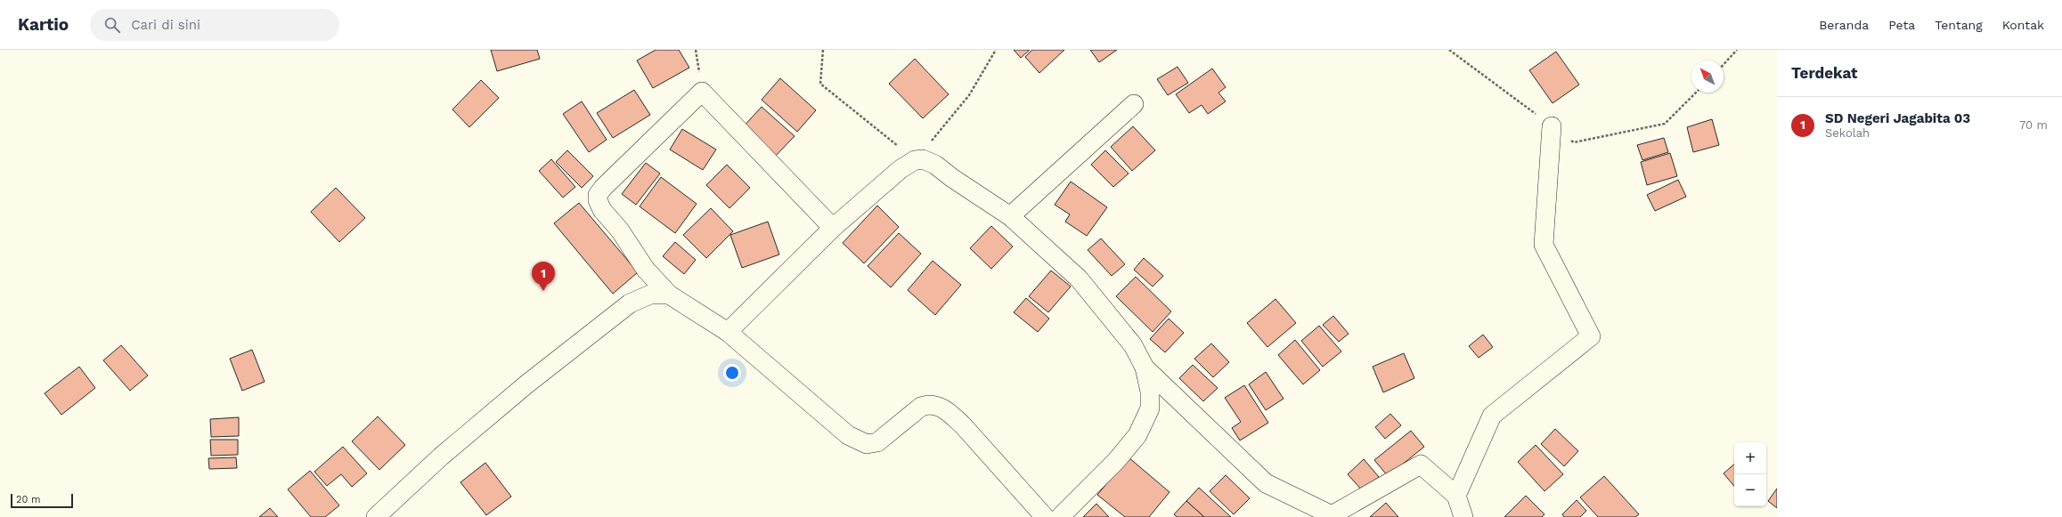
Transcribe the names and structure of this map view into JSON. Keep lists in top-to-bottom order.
{
  "scale_bar": "20 m",
  "north": "top left",
  "page": {
    "header": "Kartio",
    "search": "Cari di sini",
    "nav": [
      "Beranda",
      "Peta",
      "Tentang",
      "Kontak"
    ],
    "heading": "Terdekat",
    "list": [
      {
        "mark": "1",
        "name": "SD Negeri Jagabita 03",
        "note": "Sekolah",
        "value": "70 m"
      }
    ],
    "pins": "1",
    "map_buttons": ["+", "−"],
    "scale": "20 m"
  }
}
